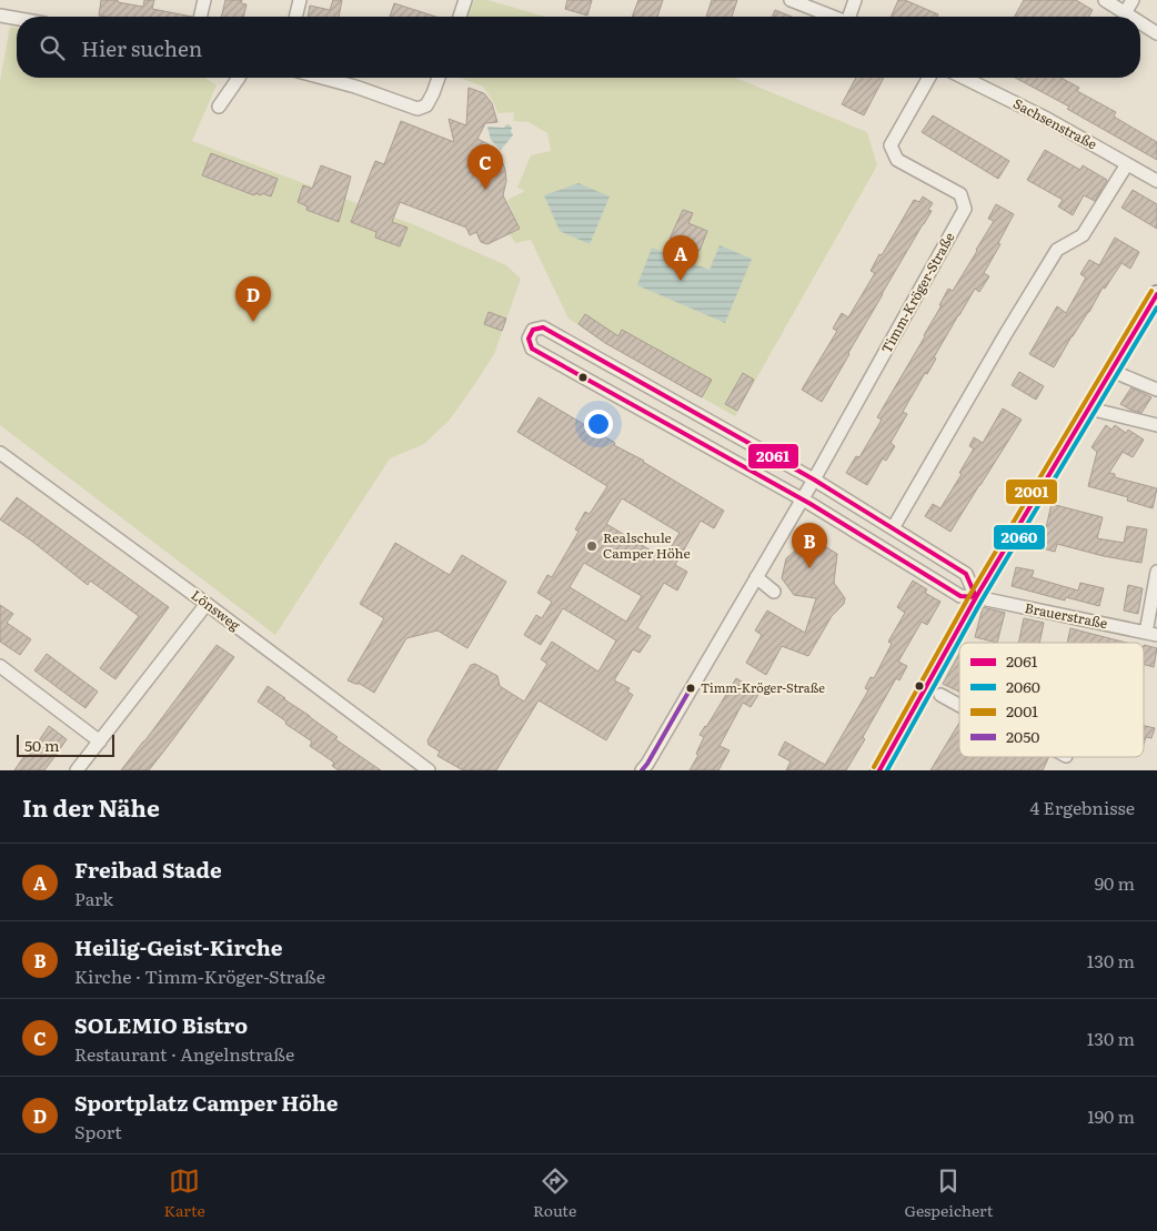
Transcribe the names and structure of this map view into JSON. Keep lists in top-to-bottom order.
{
  "streets": {
    "street": [
      "Sachsenstraße",
      "Timm-Kröger-Straße",
      "Lönsweg",
      "Brauerstraße"
    ]
  },
  "crossings": [
    ["Timm-Kröger-Straße", "Brauerstraße"]
  ],
  "places": ["Realschule Camper Höhe", "Timm-Kröger-Straße"],
  "lines": [
    "transit line 2001",
    "transit line 2061",
    "transit line 2060",
    "transit line 2050"
  ],
  "legend": [
    "2061",
    "2060",
    "2001",
    "2050"
  ],
  "scale_bar": "50 m",
  "page": {
    "search": "Hier suchen",
    "pins": [
      "C",
      "A",
      "D",
      "B"
    ],
    "scale": "50 m",
    "heading": ["In der Nähe", "4 Ergebnisse"],
    "list": [
      {
        "mark": "A",
        "name": "Freibad Stade",
        "note": "Park",
        "value": "90 m"
      },
      {
        "mark": "B",
        "name": "Heilig-Geist-Kirche",
        "note": "Kirche · Timm-Kröger-Straße",
        "value": "130 m"
      },
      {
        "mark": "C",
        "name": "SOLEMIO Bistro",
        "note": "Restaurant · Angelnstraße",
        "value": "130 m"
      },
      {
        "mark": "D",
        "name": "Sportplatz Camper Höhe",
        "note": "Sport",
        "value": "190 m"
      }
    ],
    "nav": ["Karte", "Route", "Gespeichert"]
  }
}
